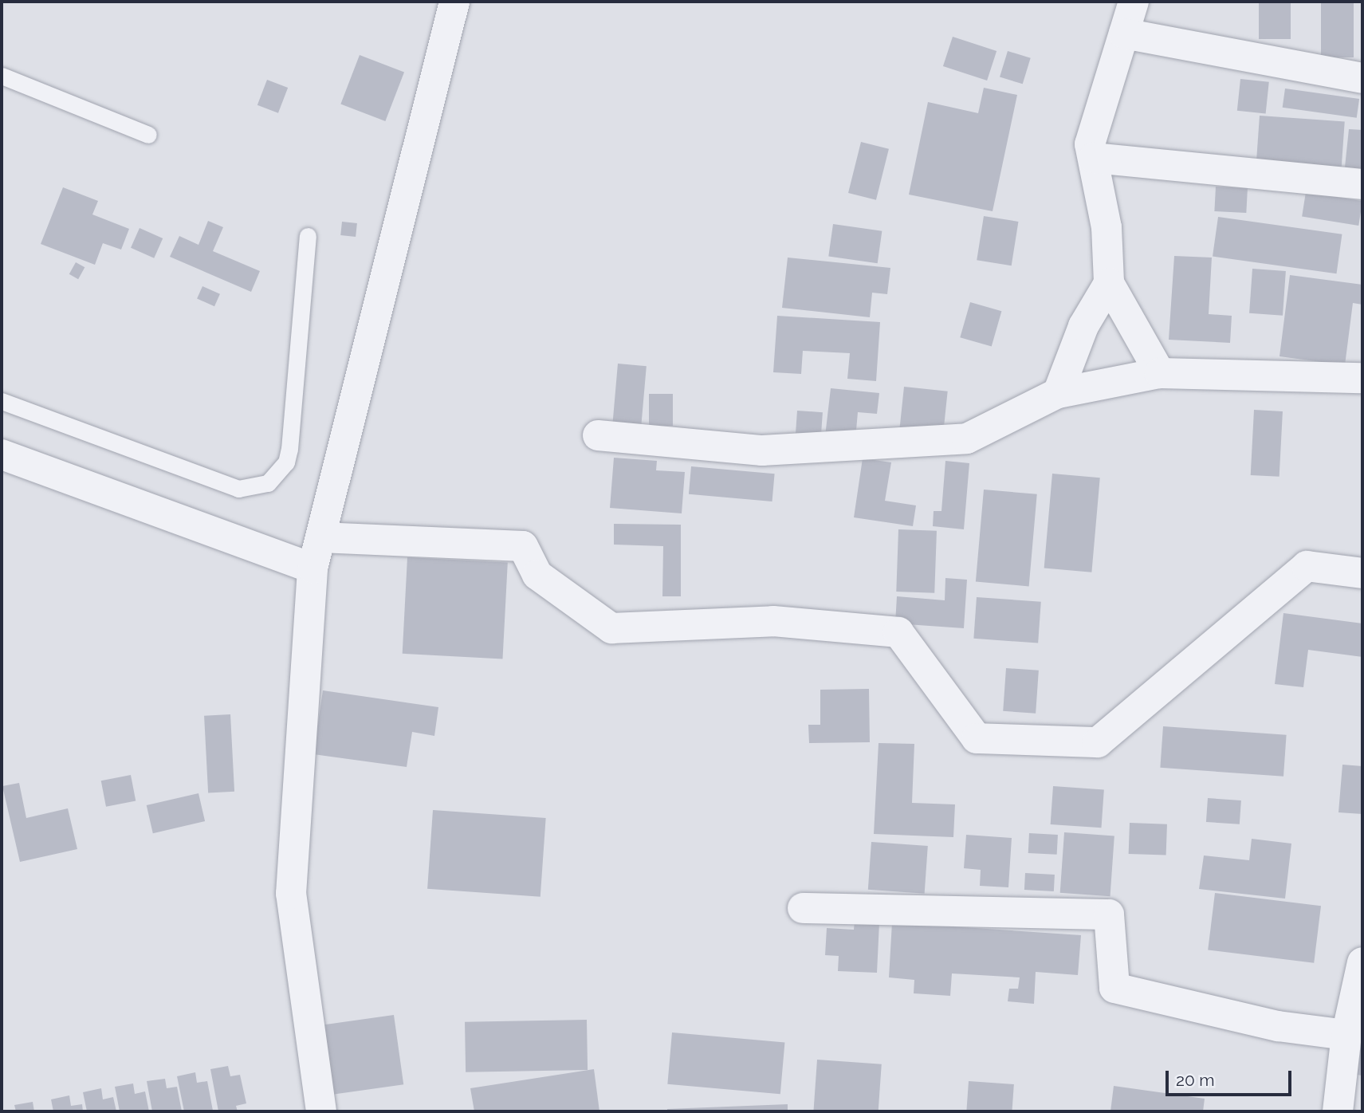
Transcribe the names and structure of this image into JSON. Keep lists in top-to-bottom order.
{
  "scale_bar": "20 m"
}
